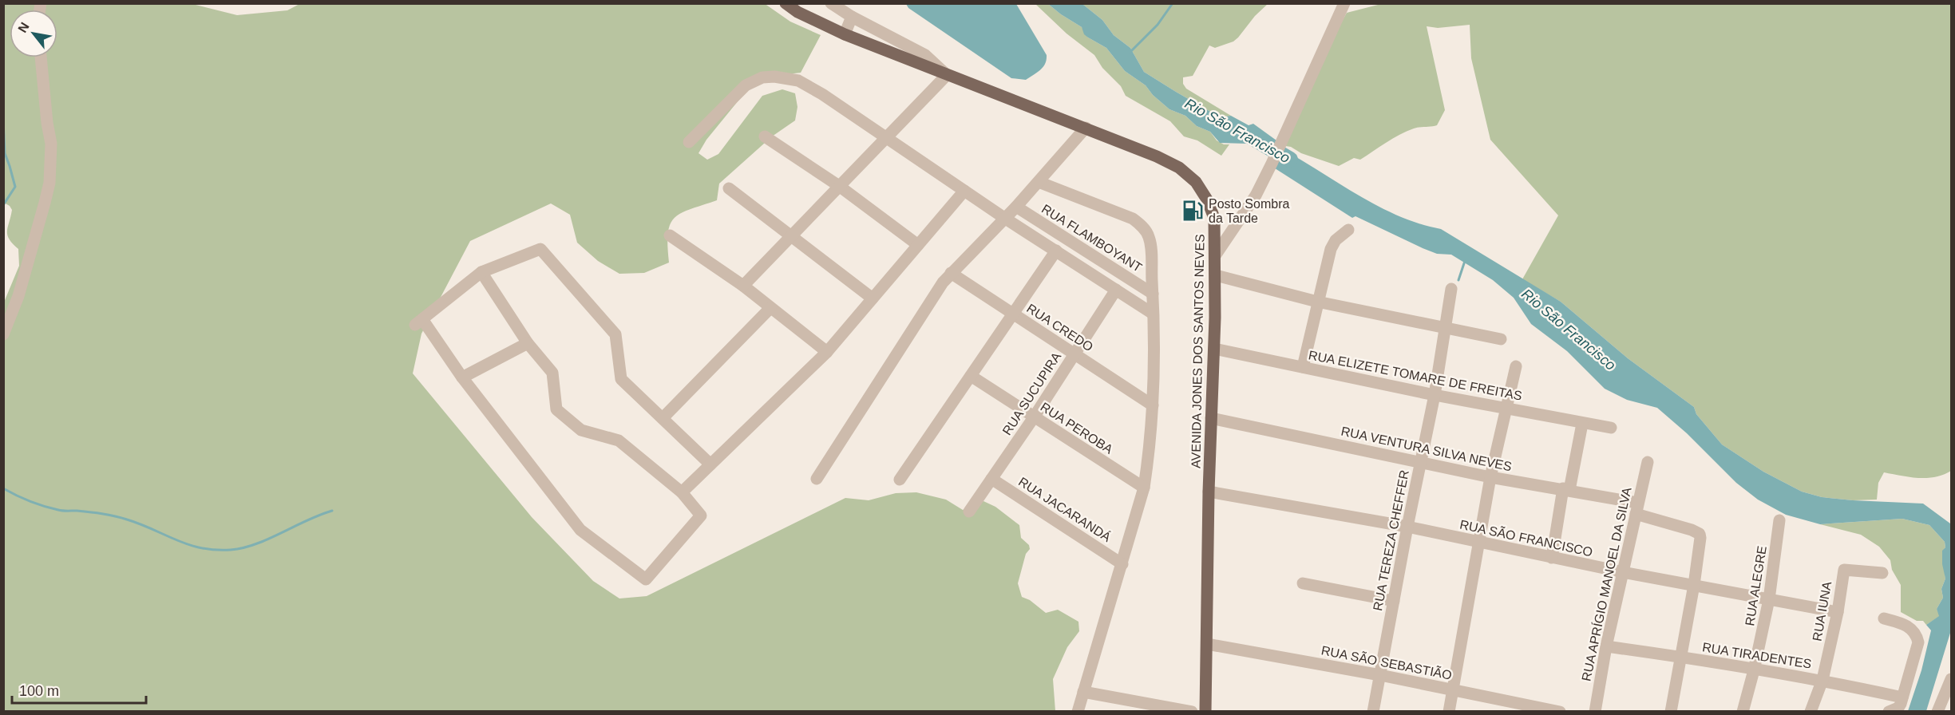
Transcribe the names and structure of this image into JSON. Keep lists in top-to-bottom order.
{
  "streets": {
    "main road": ["AVENIDA JONES DOS SANTOS NEVES"],
    "street": [
      "RUA FLAMBOYANT",
      "RUA CREDO",
      "RUA ELIZETE TOMARE DE FREITAS",
      "RUA SUCUPIRA",
      "RUA PEROBA",
      "RUA VENTURA SILVA NEVES",
      "RUA JACARANDÁ",
      "RUA SÃO FRANCISCO",
      "RUA TEREZA CHEFFER",
      "RUA APRÍGIO MANOEL DA SILVA",
      "RUA ALEGRE",
      "RUA IUNA",
      "RUA TIRADENTES",
      "RUA SÃO SEBASTIÃO"
    ]
  },
  "crossings": [
    ["RUA CREDO", "RUA SUCUPIRA"],
    ["AVENIDA JONES DOS SANTOS NEVES", "RUA ELIZETE TOMARE DE FREITAS"],
    ["AVENIDA JONES DOS SANTOS NEVES", "RUA VENTURA SILVA NEVES"],
    ["AVENIDA JONES DOS SANTOS NEVES", "RUA SÃO FRANCISCO"],
    ["AVENIDA JONES DOS SANTOS NEVES", "RUA SÃO SEBASTIÃO"],
    ["RUA ELIZETE TOMARE DE FREITAS", "RUA TEREZA CHEFFER"],
    ["RUA SUCUPIRA", "RUA PEROBA"],
    ["RUA SUCUPIRA", "RUA JACARANDÁ"],
    ["RUA VENTURA SILVA NEVES", "RUA SÃO FRANCISCO"],
    ["RUA VENTURA SILVA NEVES", "RUA TEREZA CHEFFER"],
    ["RUA VENTURA SILVA NEVES", "RUA APRÍGIO MANOEL DA SILVA"],
    ["RUA SÃO FRANCISCO", "RUA TEREZA CHEFFER"],
    ["RUA SÃO FRANCISCO", "RUA APRÍGIO MANOEL DA SILVA"],
    ["RUA SÃO FRANCISCO", "RUA ALEGRE"],
    ["RUA SÃO FRANCISCO", "RUA IUNA"],
    ["RUA TEREZA CHEFFER", "RUA SÃO SEBASTIÃO"],
    ["RUA APRÍGIO MANOEL DA SILVA", "RUA TIRADENTES"],
    ["RUA ALEGRE", "RUA TIRADENTES"],
    ["RUA IUNA", "RUA TIRADENTES"]
  ],
  "water": ["Rio São Francisco"],
  "places": {
    "fuel station": ["Posto Sombra da Tarde"]
  },
  "scale_bar": "100 m",
  "north": "top left"
}
